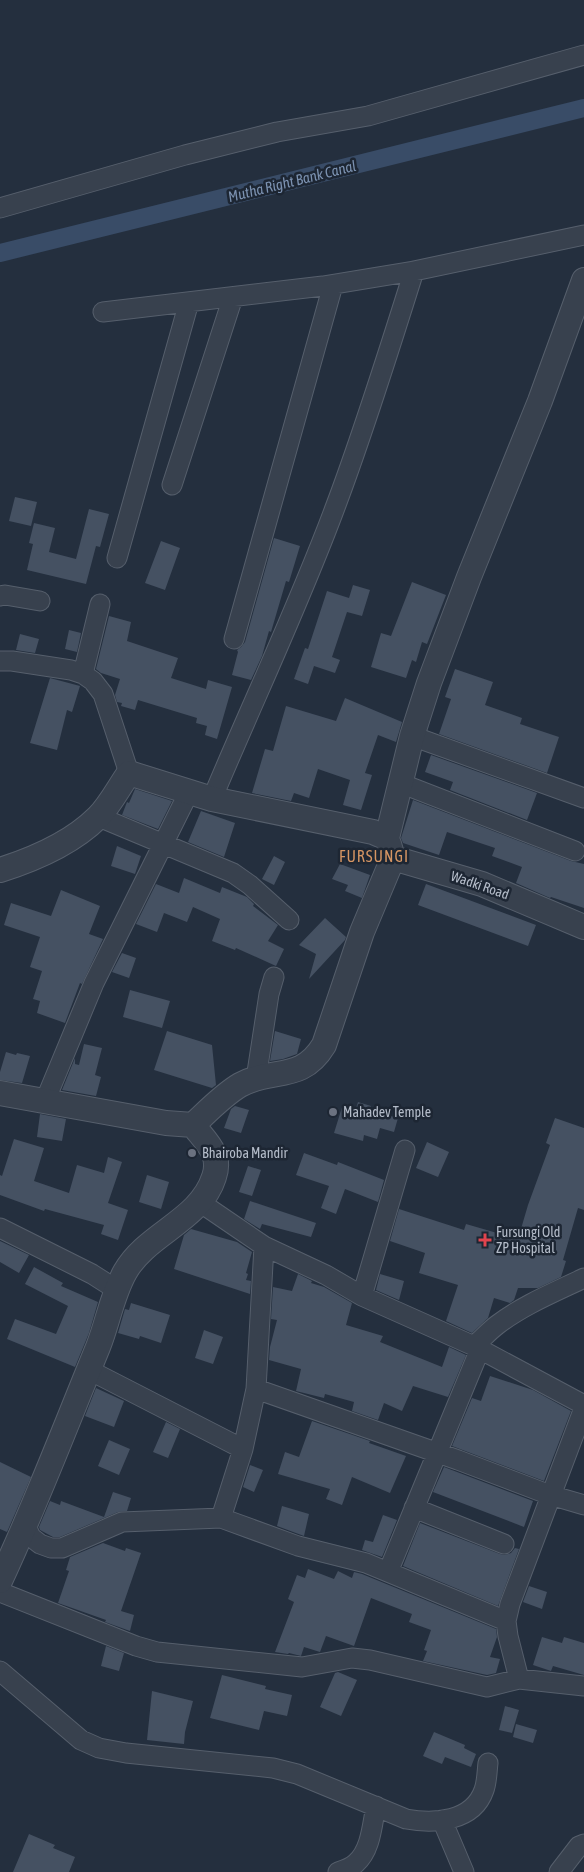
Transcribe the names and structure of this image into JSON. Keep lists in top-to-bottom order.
{
  "streets": {
    "street": ["Wadki Road"]
  },
  "districts": ["FURSUNGI"],
  "water": ["Mutha Right Bank Canal"],
  "places": {
    "other": ["Mahadev Temple", "Bhairoba Mandir"],
    "health": ["Fursungi Old ZP Hospital"]
  }
}
